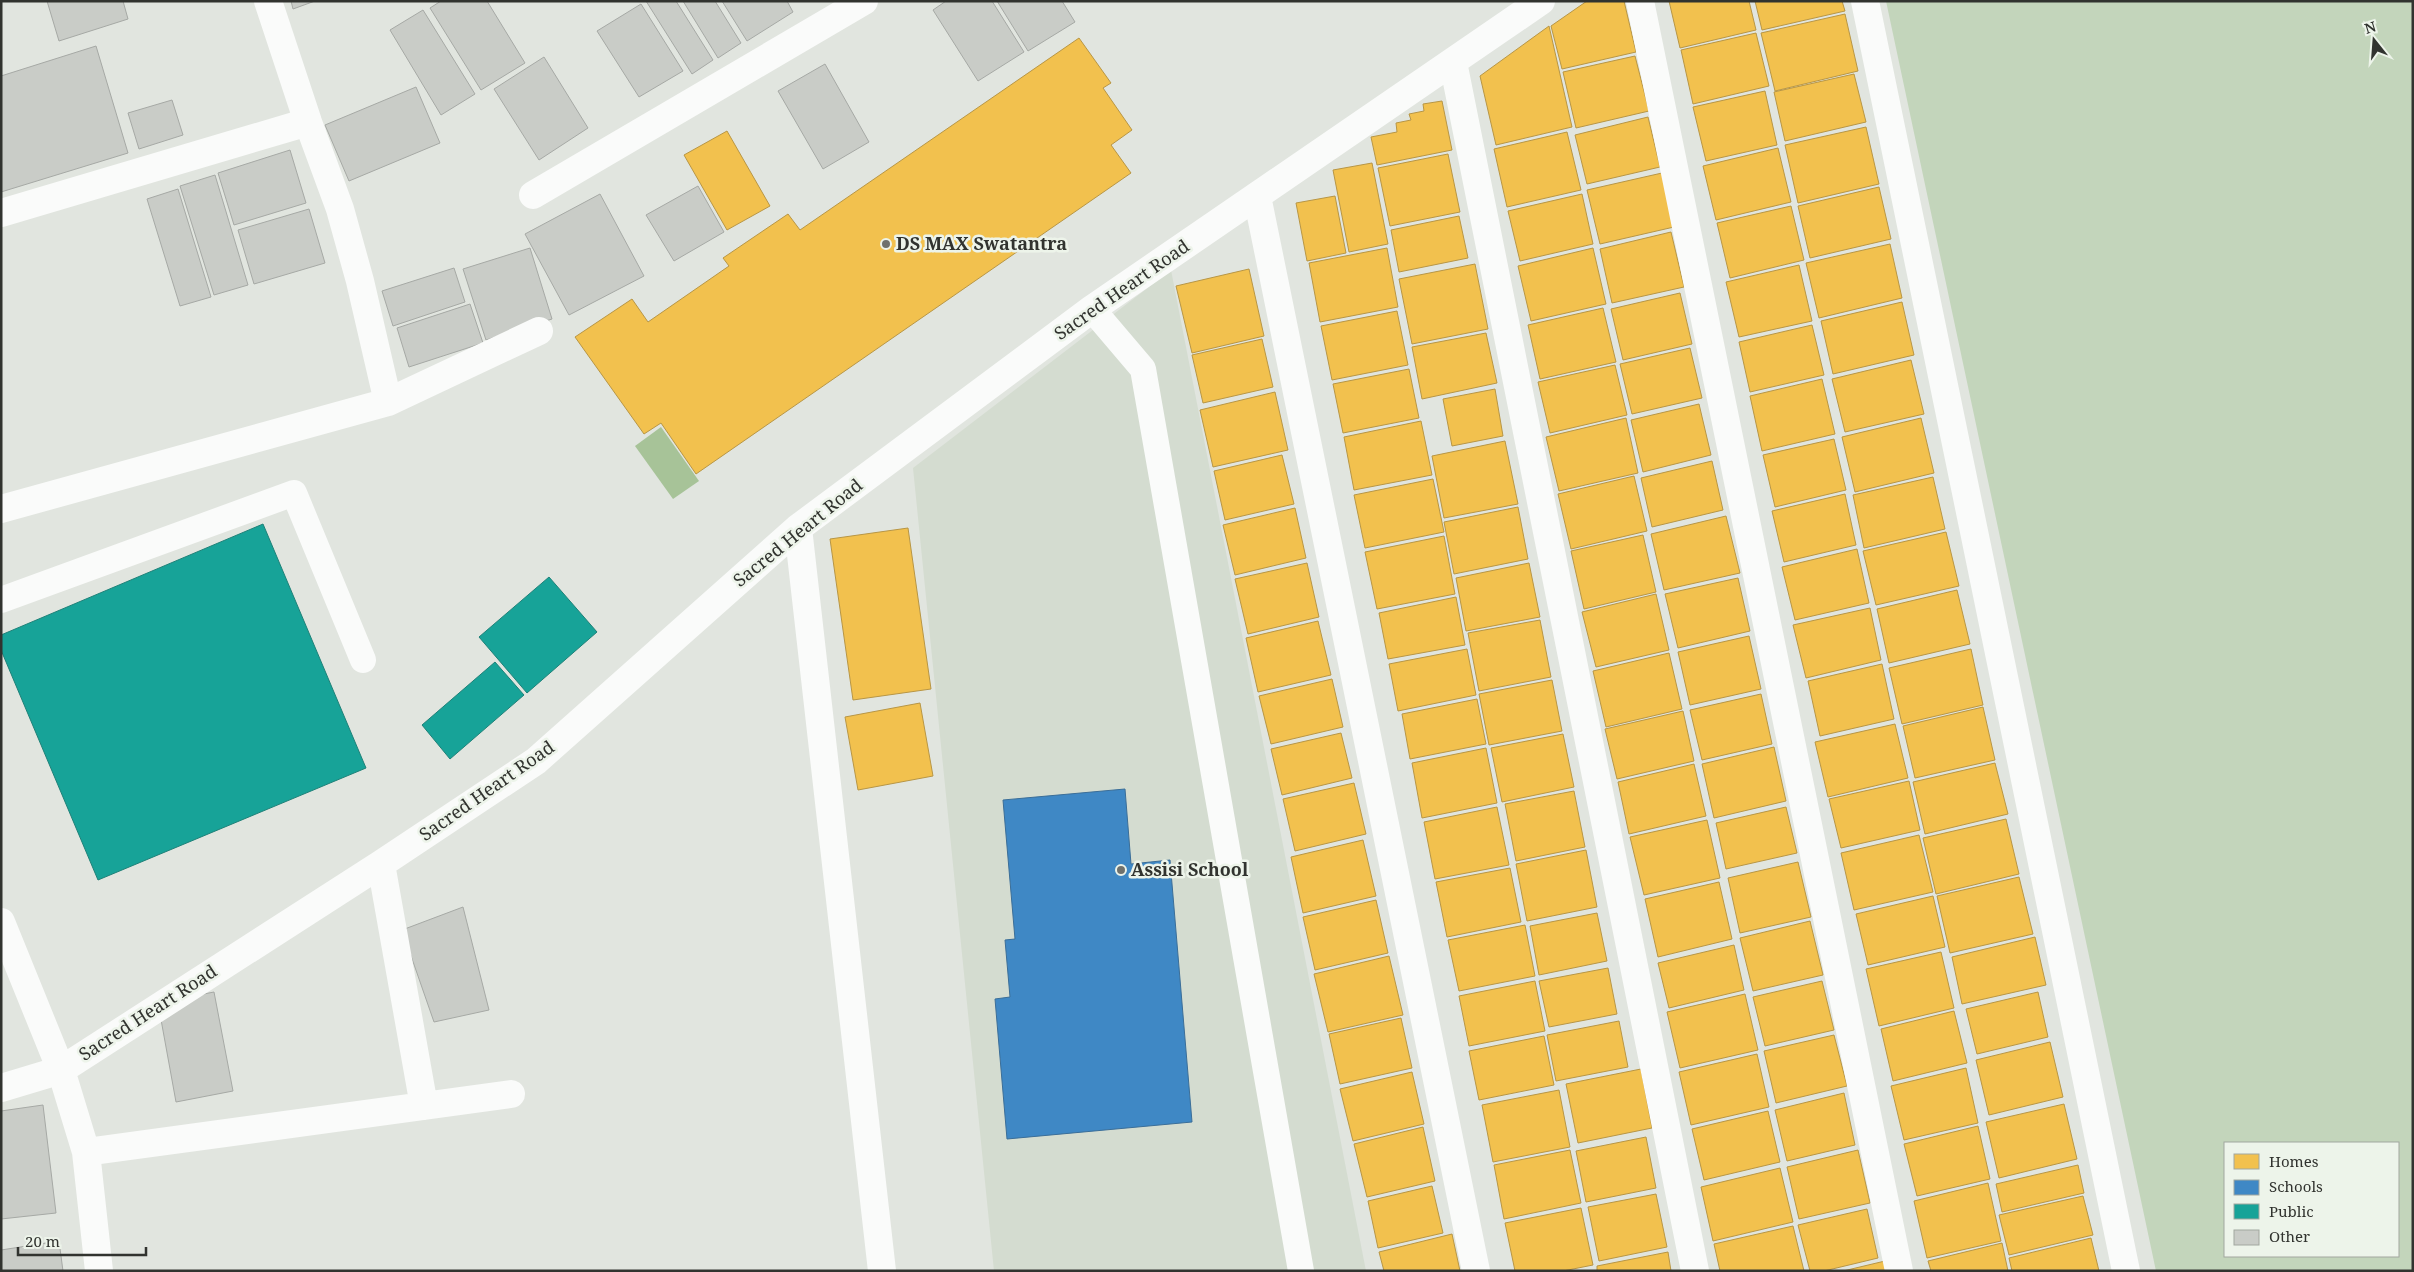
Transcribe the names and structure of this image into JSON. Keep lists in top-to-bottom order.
{
  "streets": {
    "street": ["Sacred Heart Road"]
  },
  "places": ["DS MAX Swatantra", "Assisi School"],
  "legend": [
    "Homes",
    "Schools",
    "Public",
    "Other"
  ],
  "scale_bar": "20 m",
  "north": "top"
}
